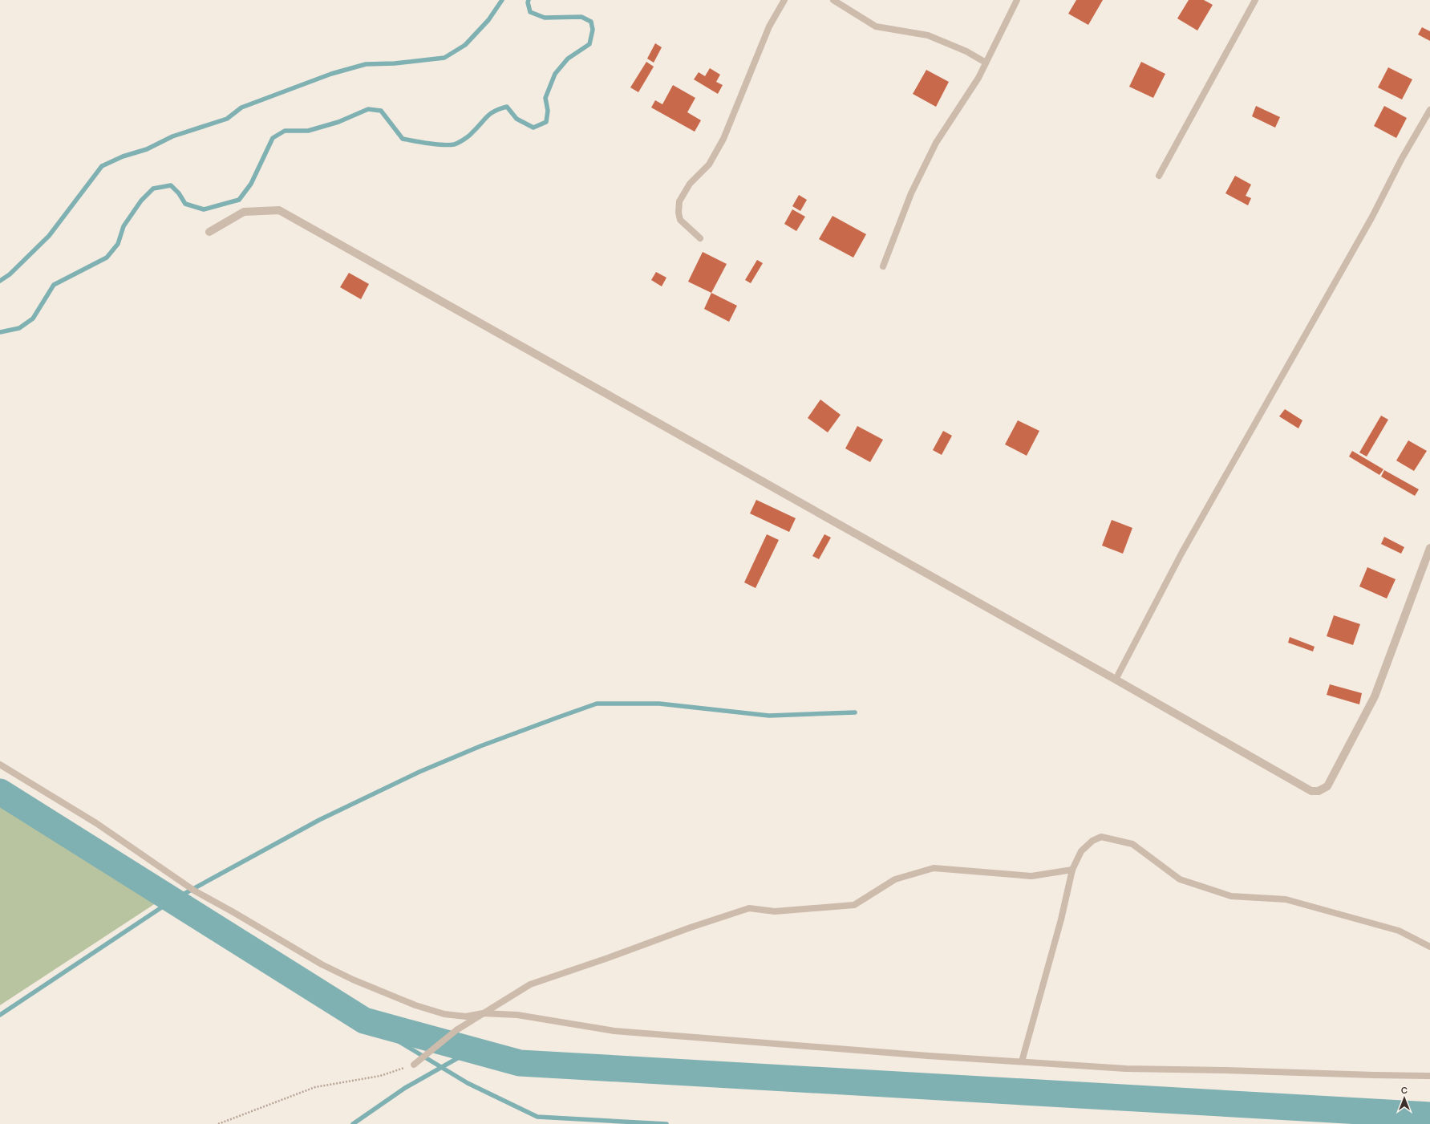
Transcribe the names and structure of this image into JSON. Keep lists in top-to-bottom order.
{
  "north": "top"
}
